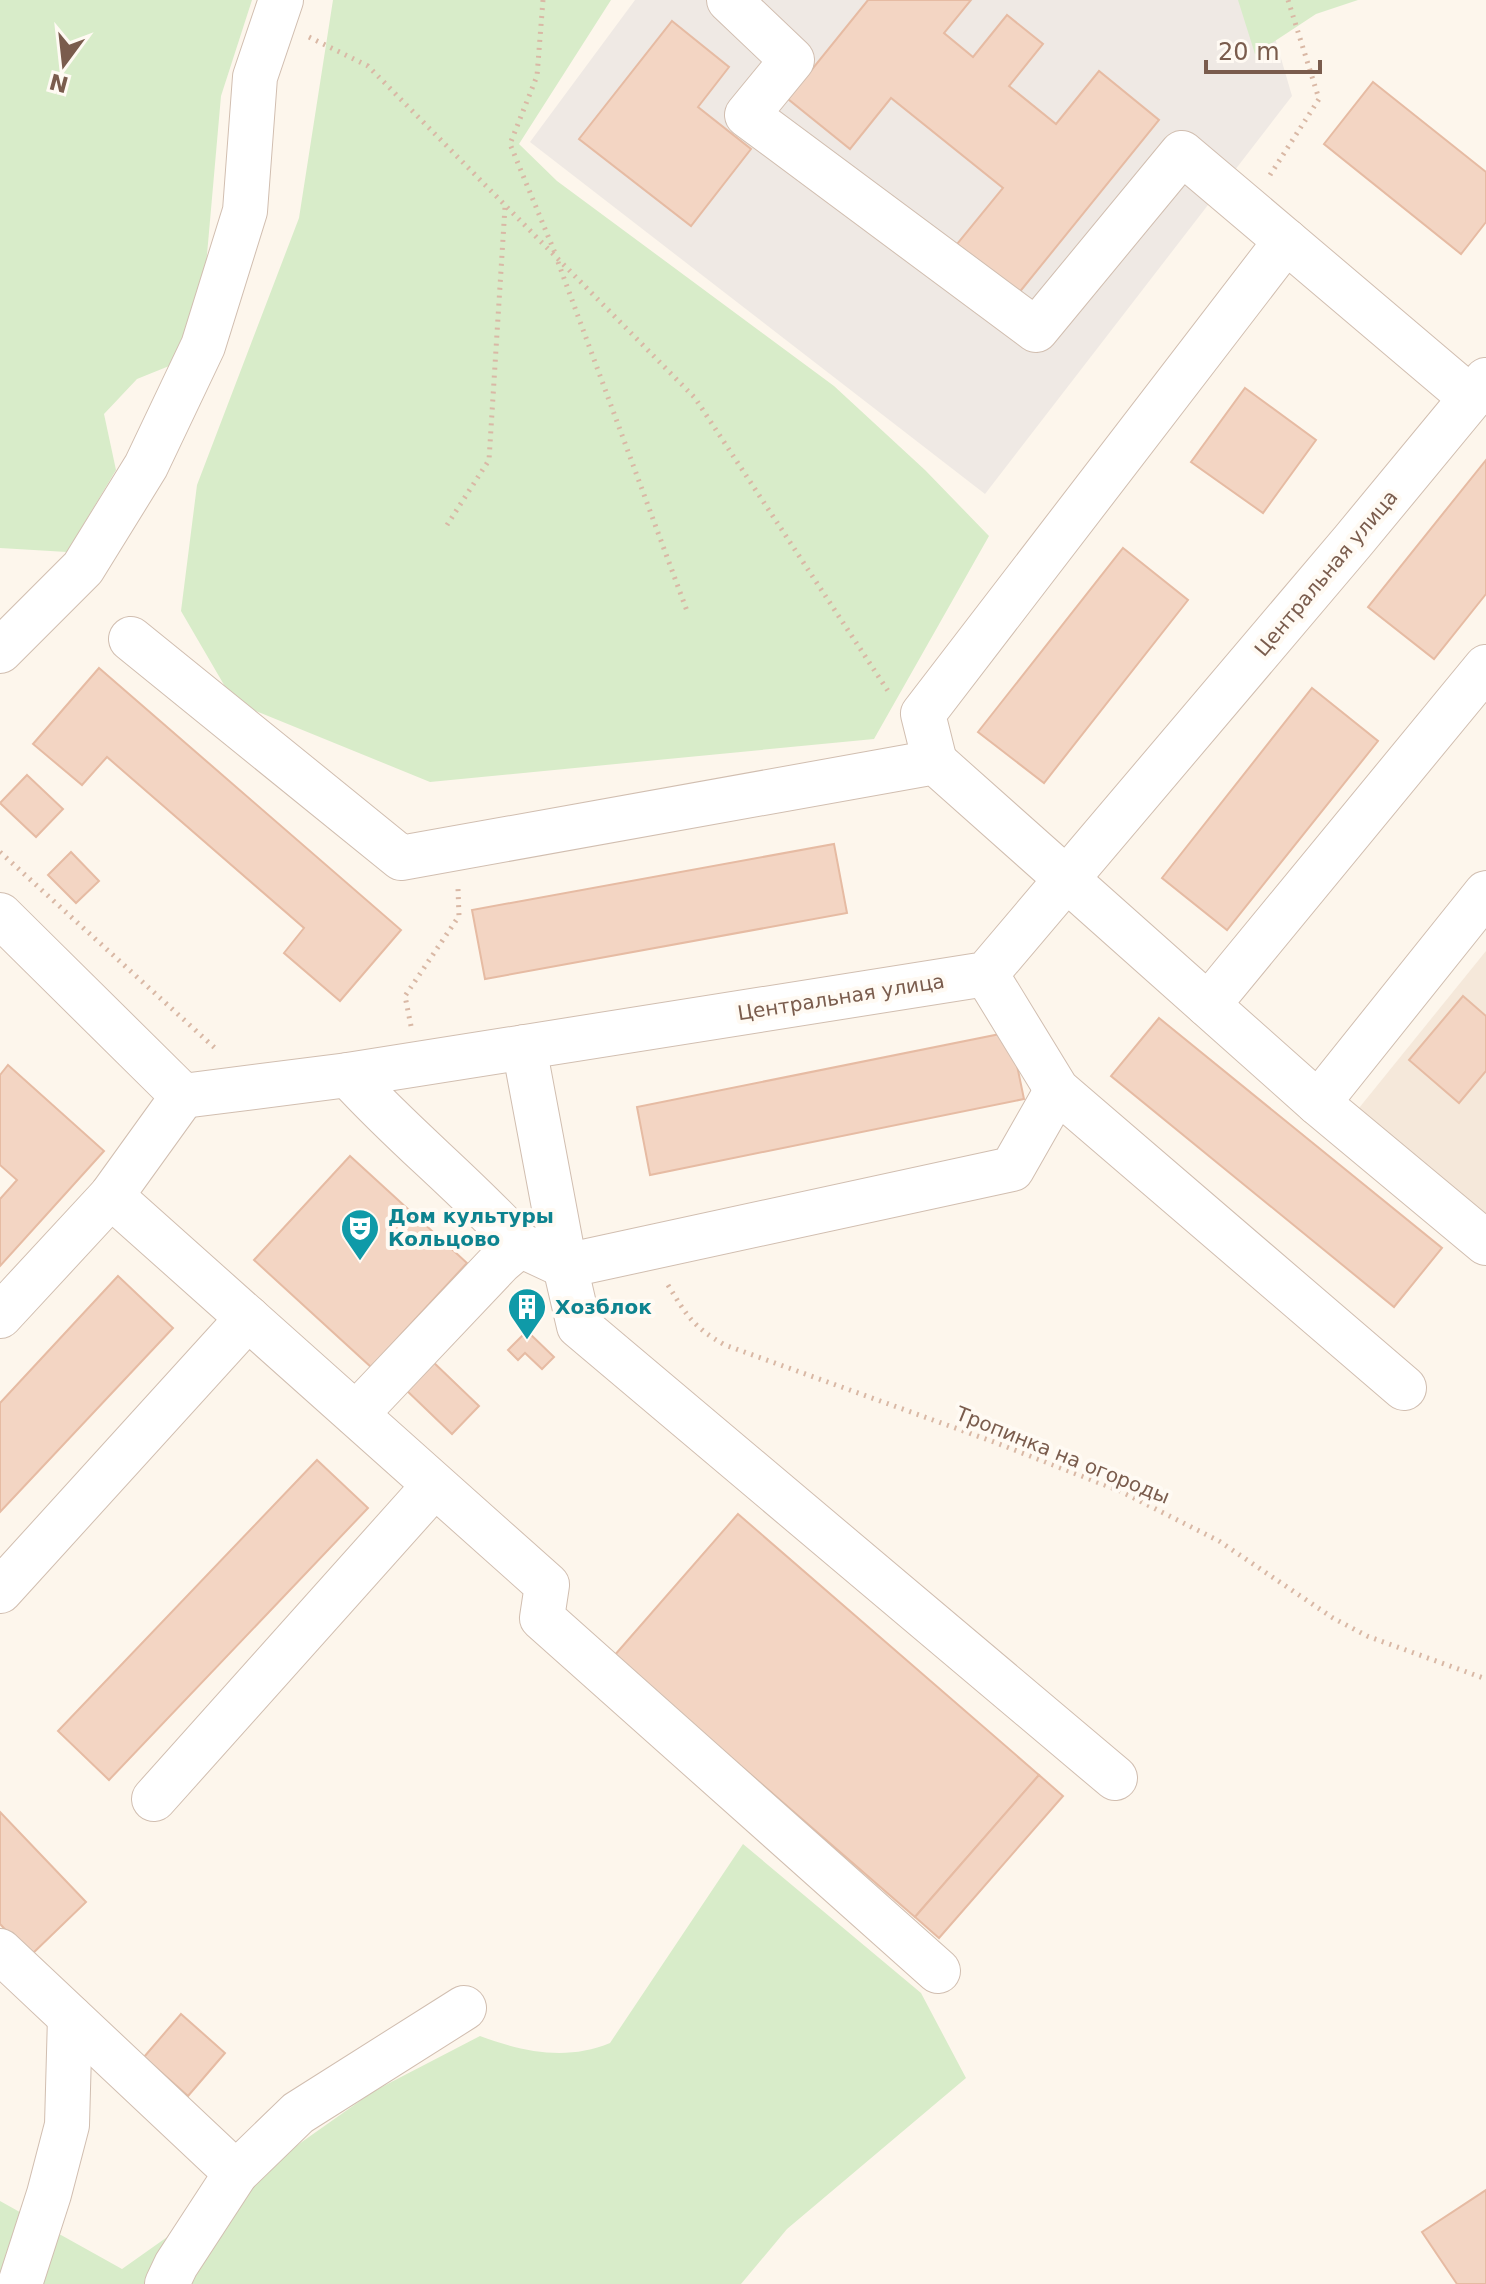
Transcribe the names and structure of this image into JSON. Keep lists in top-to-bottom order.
{
  "streets": {
    "street": ["Центральная улица"],
    "path": ["Тропинка на огороды"]
  },
  "places": {
    "theatre": ["Дом культуры Кольцово"],
    "building": ["Хозблок"]
  },
  "scale_bar": "20 m",
  "north": "bottom"
}
